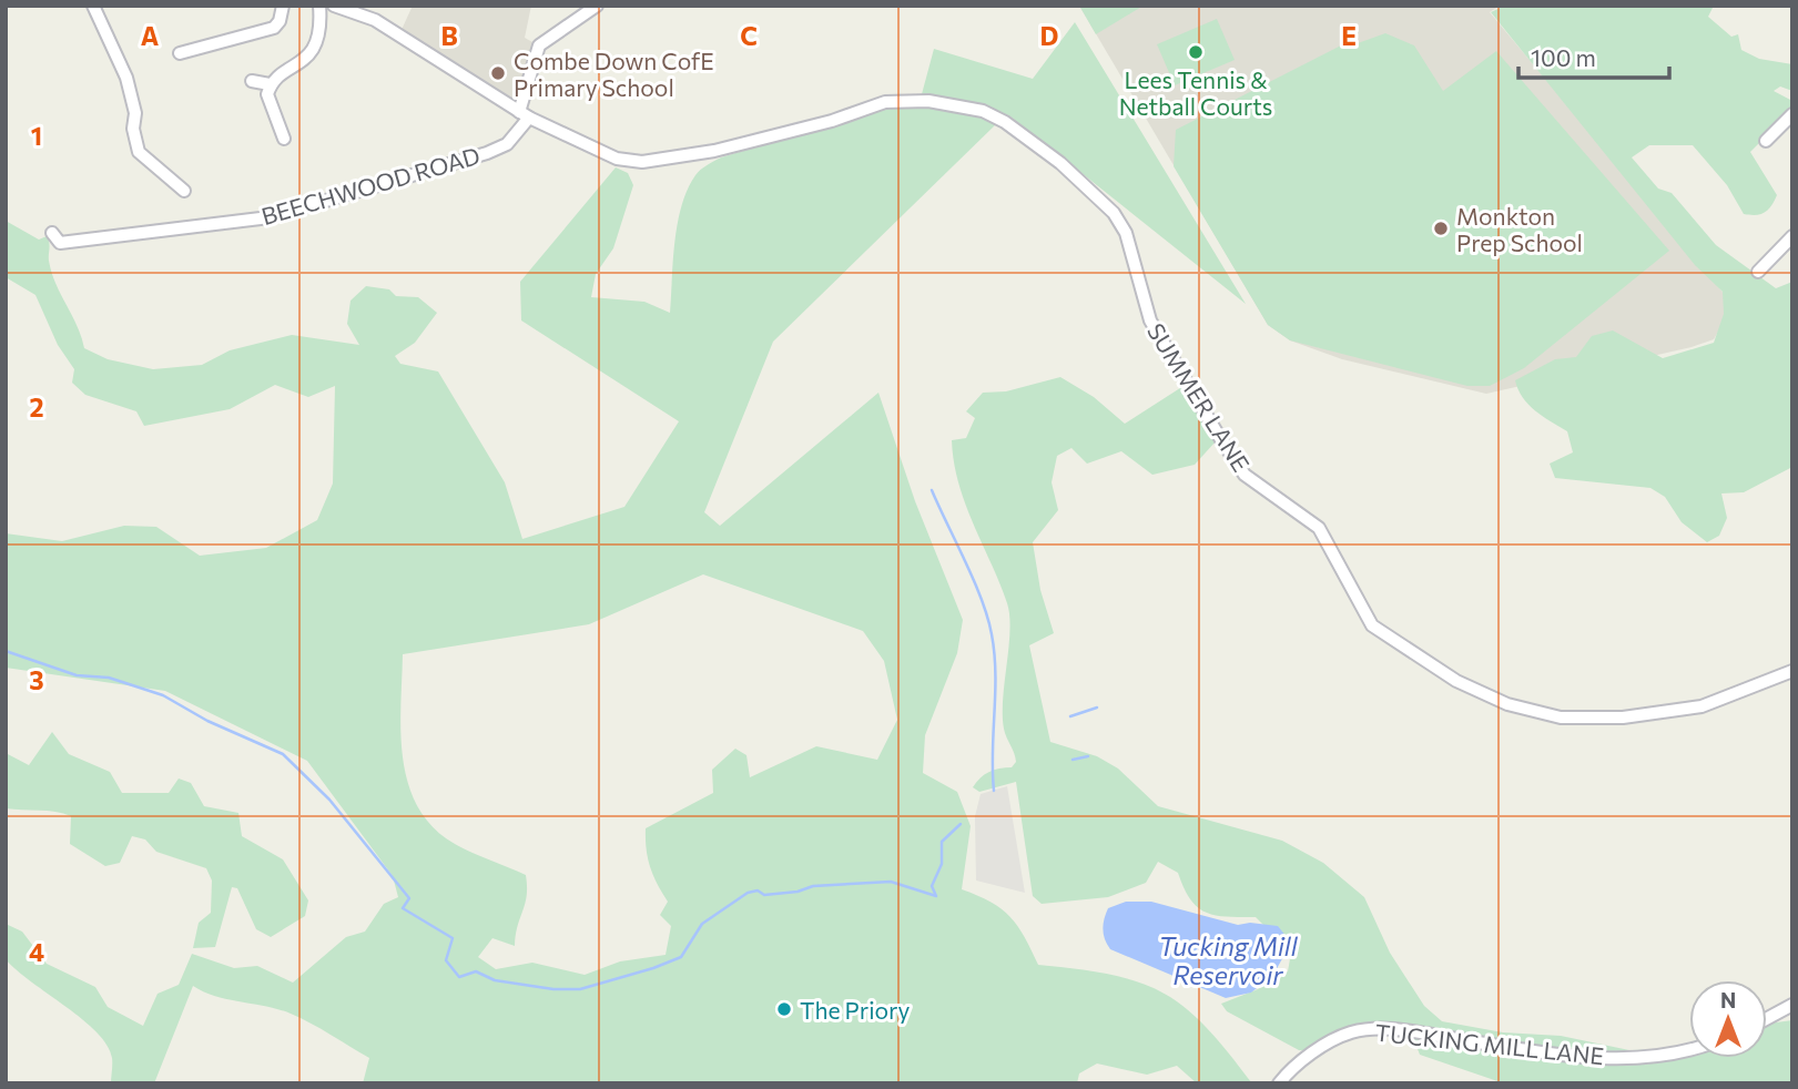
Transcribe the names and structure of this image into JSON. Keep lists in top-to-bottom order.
{
  "streets": {
    "street": ["BEECHWOOD ROAD", "SUMMER LANE", "TUCKING MILL LANE"]
  },
  "crossings": [
    ["BEECHWOOD ROAD", "SUMMER LANE"]
  ],
  "water": ["Tucking Mill Reservoir"],
  "places": [
    "Lees Tennis & Netball Courts",
    "Combe Down CofE Primary School",
    "Monkton Prep School",
    "The Priory"
  ],
  "scale_bar": "100 m",
  "north": "top",
  "grid": {
    "columns": [
      "A",
      "B",
      "C",
      "D",
      "E"
    ],
    "rows": [
      "1",
      "2",
      "3",
      "4"
    ]
  }
}
